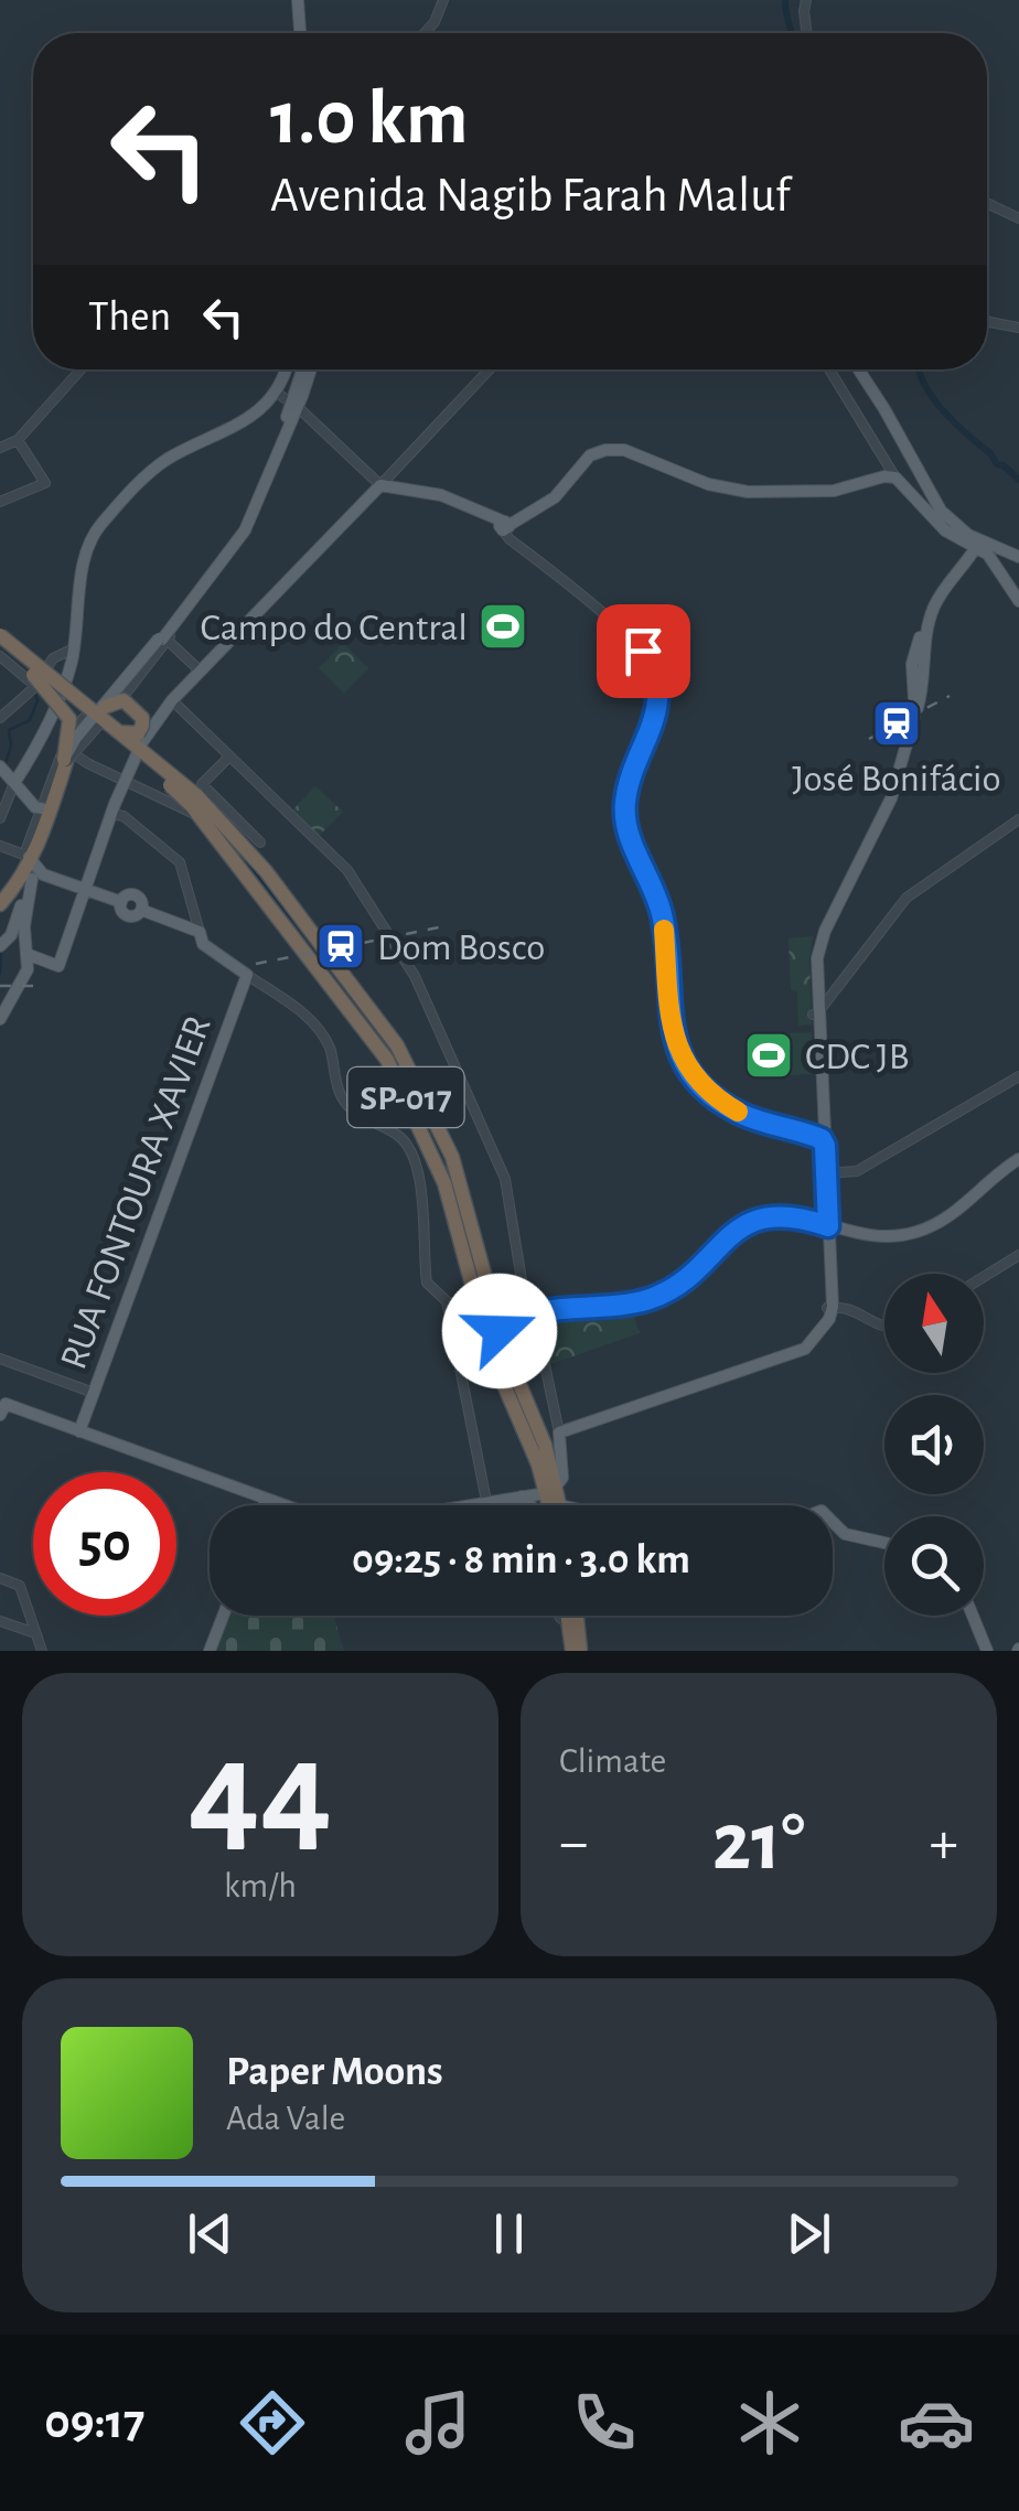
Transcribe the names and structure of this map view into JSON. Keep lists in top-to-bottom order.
{
  "streets": {
    "highway": ["SP-017"],
    "main road": ["RUA FONTOURA XAVIER"]
  },
  "places": {
    "sports": ["Campo do Central", "CDC JB"],
    "station": ["José Bonifácio", "Dom Bosco"]
  },
  "north": "top",
  "page": {
    "turn": ["1.0 km", "Avenida Nagib Farah Maluf"],
    "then": "Then",
    "limit": "50",
    "trip": "09:25 · 8 min · 3.0 km",
    "tile": [
      ["44", "km/h"],
      "Climate"
    ],
    "heat": ["−", "21°", "+"],
    "song": ["Paper Moons", "Ada Vale"],
    "tabs": "09:17"
  }
}
